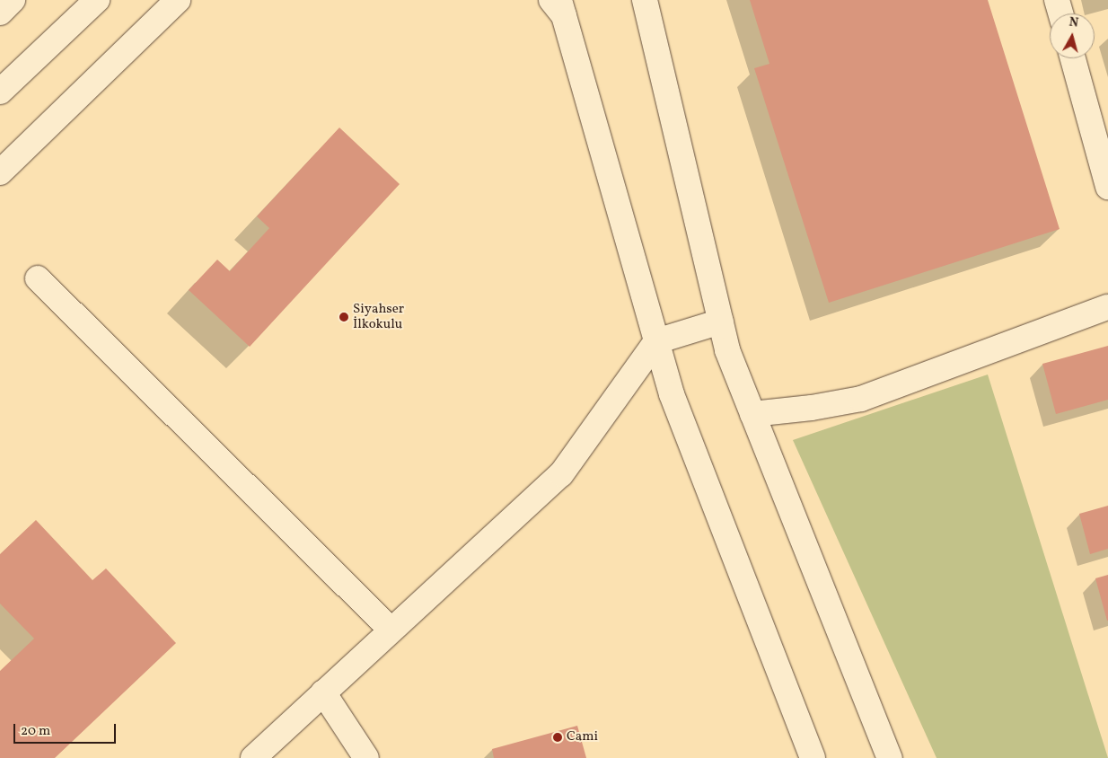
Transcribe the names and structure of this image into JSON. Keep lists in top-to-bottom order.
{
  "places": ["Siyahser İlkokulu", "Cami"],
  "scale_bar": "20 m",
  "north": "top"
}
